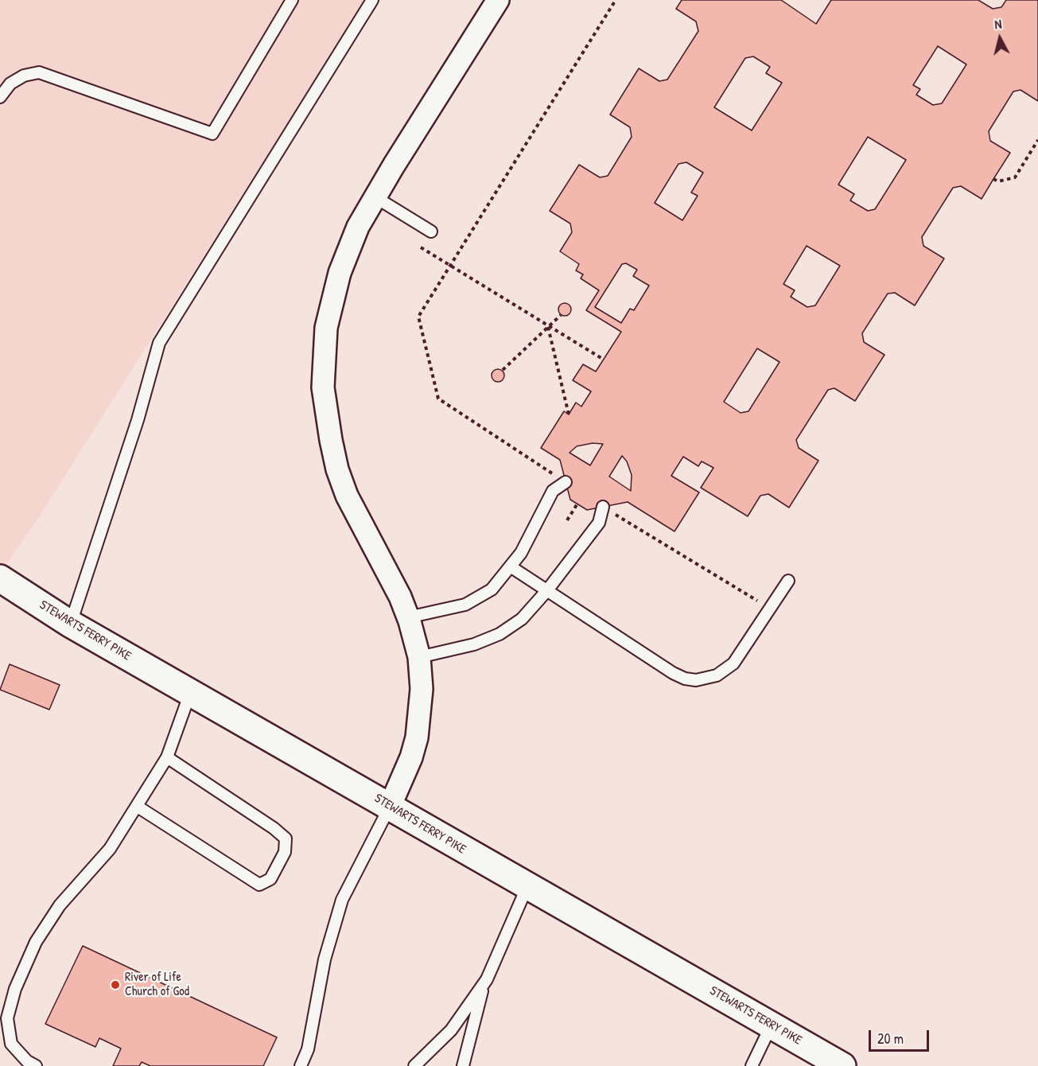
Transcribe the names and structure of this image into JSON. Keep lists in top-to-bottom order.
{
  "streets": {
    "main road": ["STEWARTS FERRY PIKE"]
  },
  "places": ["River of Life Church of God"],
  "scale_bar": "20 m",
  "north": "top"
}
